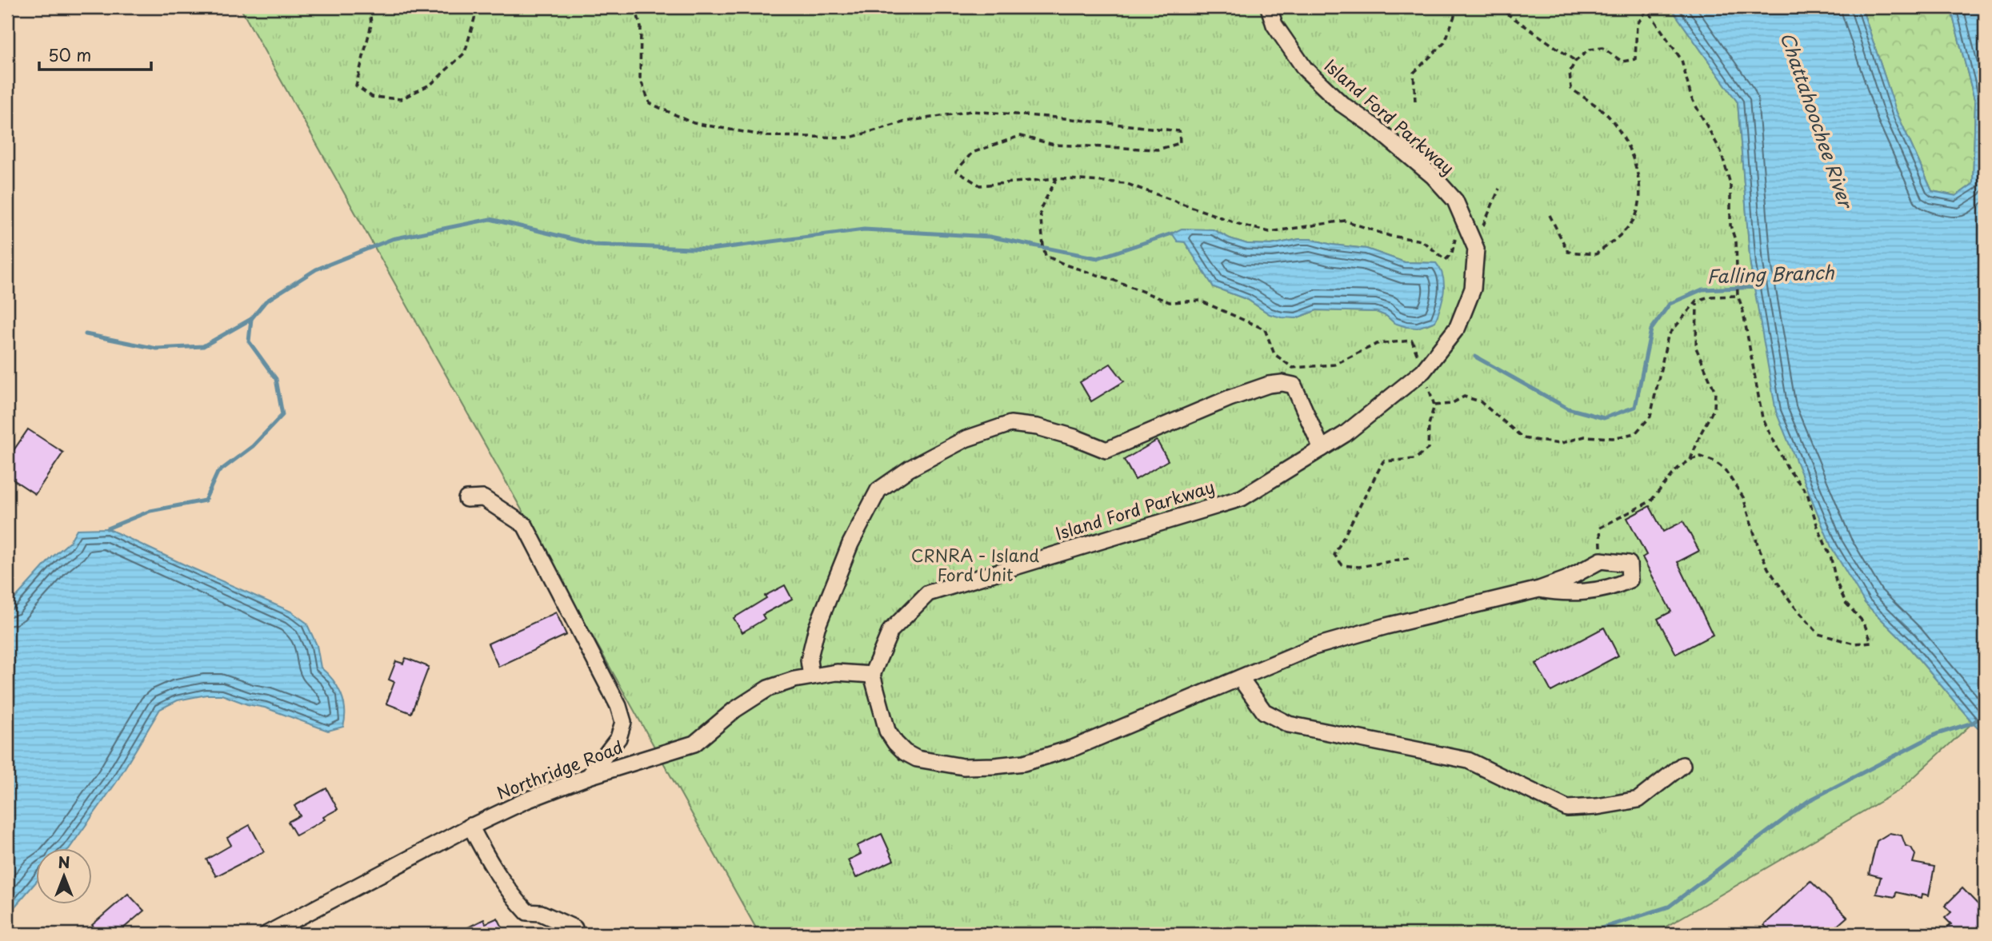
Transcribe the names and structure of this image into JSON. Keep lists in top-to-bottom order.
{
  "streets": {
    "street": ["Island Ford Parkway", "Northridge Road"]
  },
  "crossings": [
    ["Island Ford Parkway", "Northridge Road"]
  ],
  "water": ["Chattahoochee River", "Falling Branch"],
  "parks": ["CRNRA - Island Ford Unit"],
  "scale_bar": "50 m",
  "north": "top"
}
